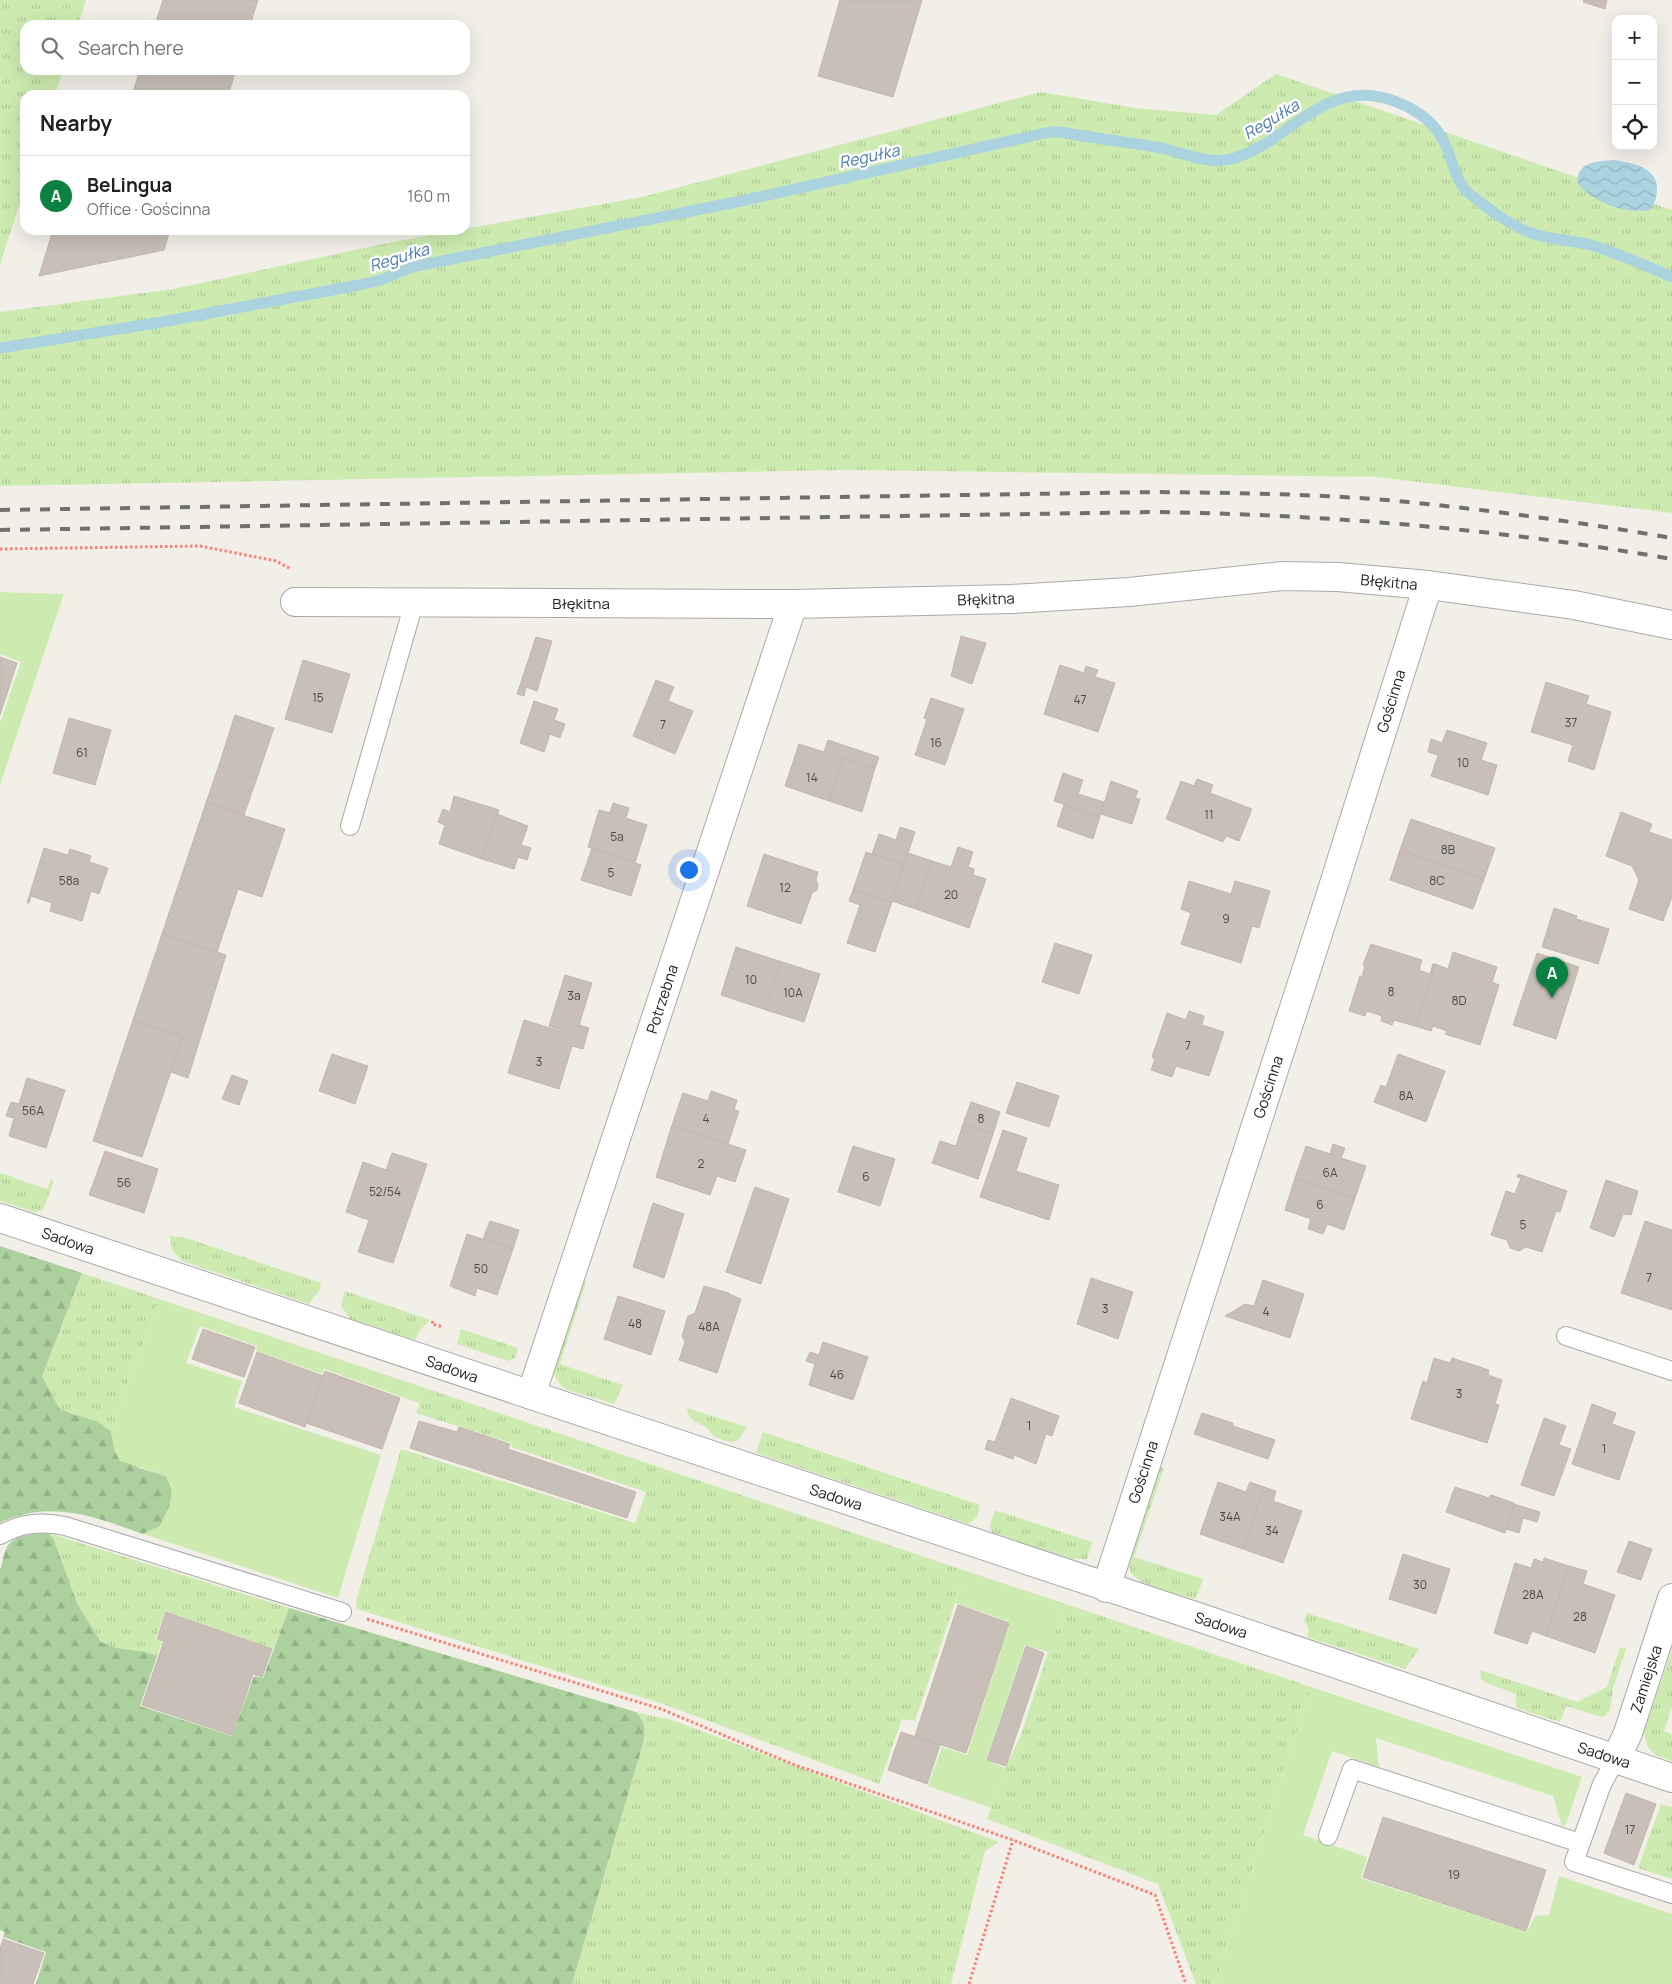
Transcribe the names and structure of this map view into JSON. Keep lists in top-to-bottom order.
{
  "streets": {
    "street": [
      "Błękitna",
      "Gościnna",
      "Potrzebna",
      "Sadowa",
      "Zamiejska"
    ]
  },
  "crossings": [
    ["Błękitna", "Gościnna"],
    ["Błękitna", "Potrzebna"],
    ["Gościnna", "Sadowa"],
    ["Potrzebna", "Sadowa"],
    ["Sadowa", "Zamiejska"]
  ],
  "water": ["Regułka"],
  "house_numbers": [
    "15",
    "47",
    "37",
    "7",
    "16",
    "61",
    "10",
    "14",
    "11",
    "5a",
    "8B",
    "5",
    "58a",
    "8C",
    "12",
    "20",
    "9",
    "10",
    "8",
    "10A",
    "3a",
    "8D",
    "7",
    "3",
    "8A",
    "56A",
    "4",
    "8",
    "2",
    "6A",
    "6",
    "56",
    "52/54",
    "6",
    "5",
    "50",
    "7",
    "3",
    "4",
    "48",
    "48A",
    "46",
    "3",
    "1",
    "1",
    "34A",
    "34",
    "30",
    "28A",
    "28",
    "17",
    "19"
  ],
  "page": {
    "map_buttons": ["+", "−"],
    "search": "Search here",
    "heading": "Nearby",
    "list": [
      {
        "mark": "A",
        "name": "BeLingua",
        "note": "Office · Gościnna",
        "value": "160 m"
      }
    ],
    "pins": "A"
  }
}
